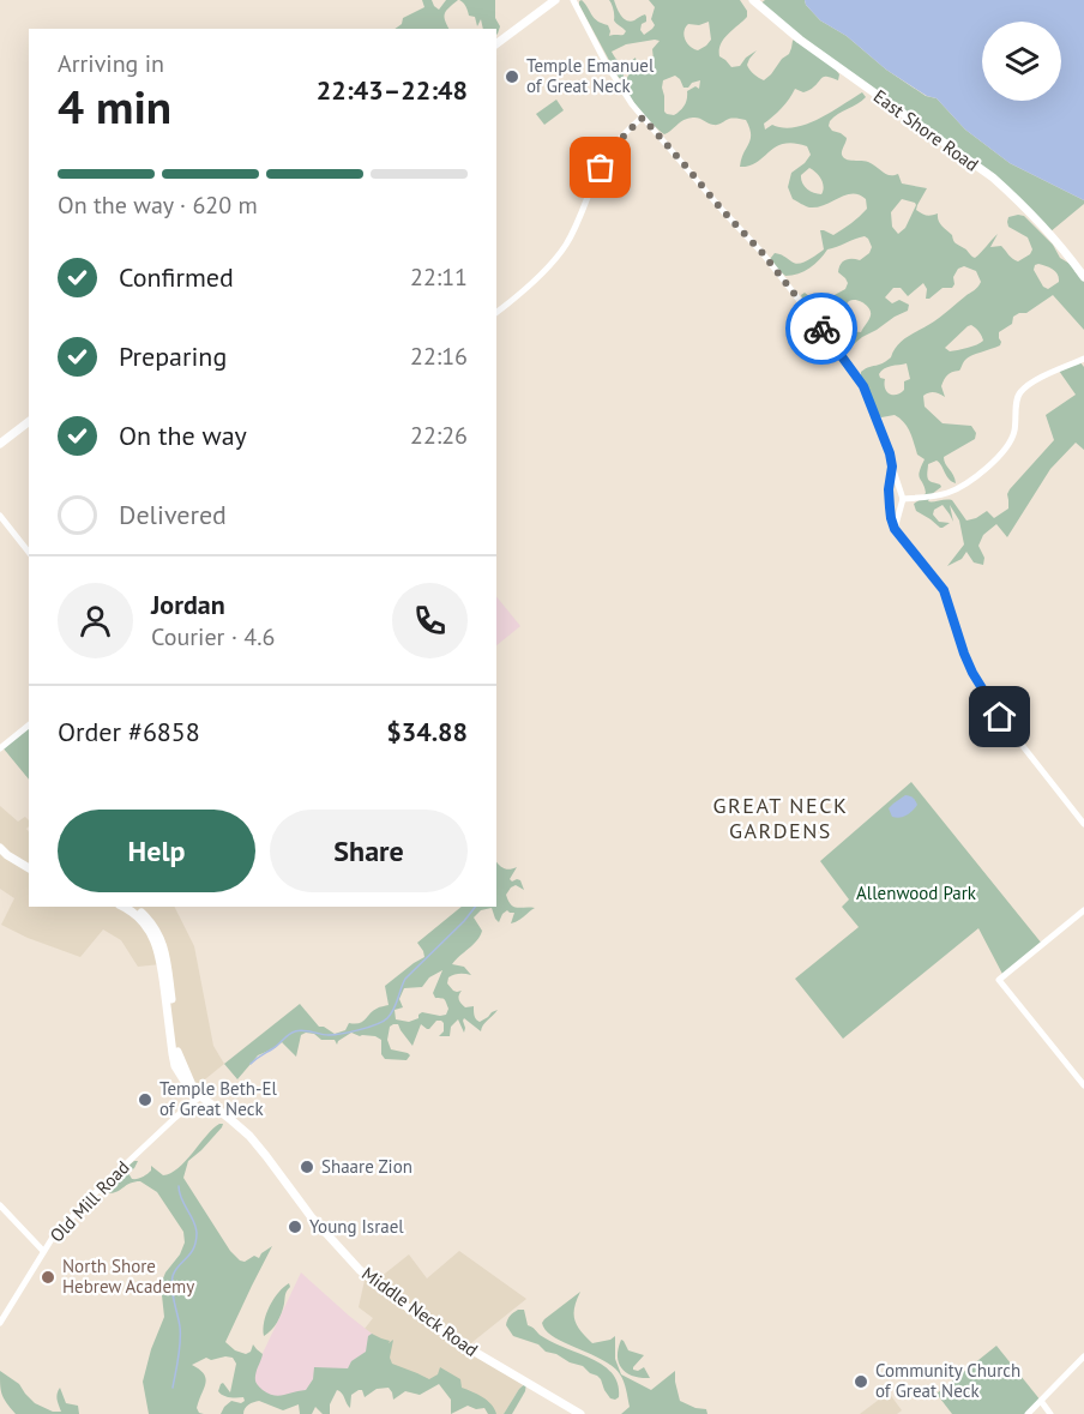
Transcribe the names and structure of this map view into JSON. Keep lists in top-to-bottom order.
{
  "streets": {
    "main road": ["East Shore Road", "Middle Neck Road"],
    "street": ["Old Mill Road"]
  },
  "crossings": [
    ["Old Mill Road", "Middle Neck Road"]
  ],
  "districts": ["GREAT NECK GARDENS"],
  "parks": ["Allenwood Park"],
  "places": [
    "Temple Emanuel of Great Neck",
    "Temple Beth-El of Great Neck",
    "Shaare Zion",
    "Young Israel",
    "North Shore Hebrew Academy",
    "Community Church of Great Neck"
  ],
  "page": {
    "heading": ["4 min", "Arriving in", "22:43–22:48"],
    "panel": [
      "Jordan",
      "Courier · 4.6",
      "Order #6858",
      "$34.88"
    ],
    "bar": "On the way · 620 m",
    "list": [
      ["Confirmed", "22:11"],
      ["Preparing", "22:16"],
      ["On the way", "22:26"],
      "Delivered"
    ],
    "buttons": ["Help", "Share"]
  }
}
